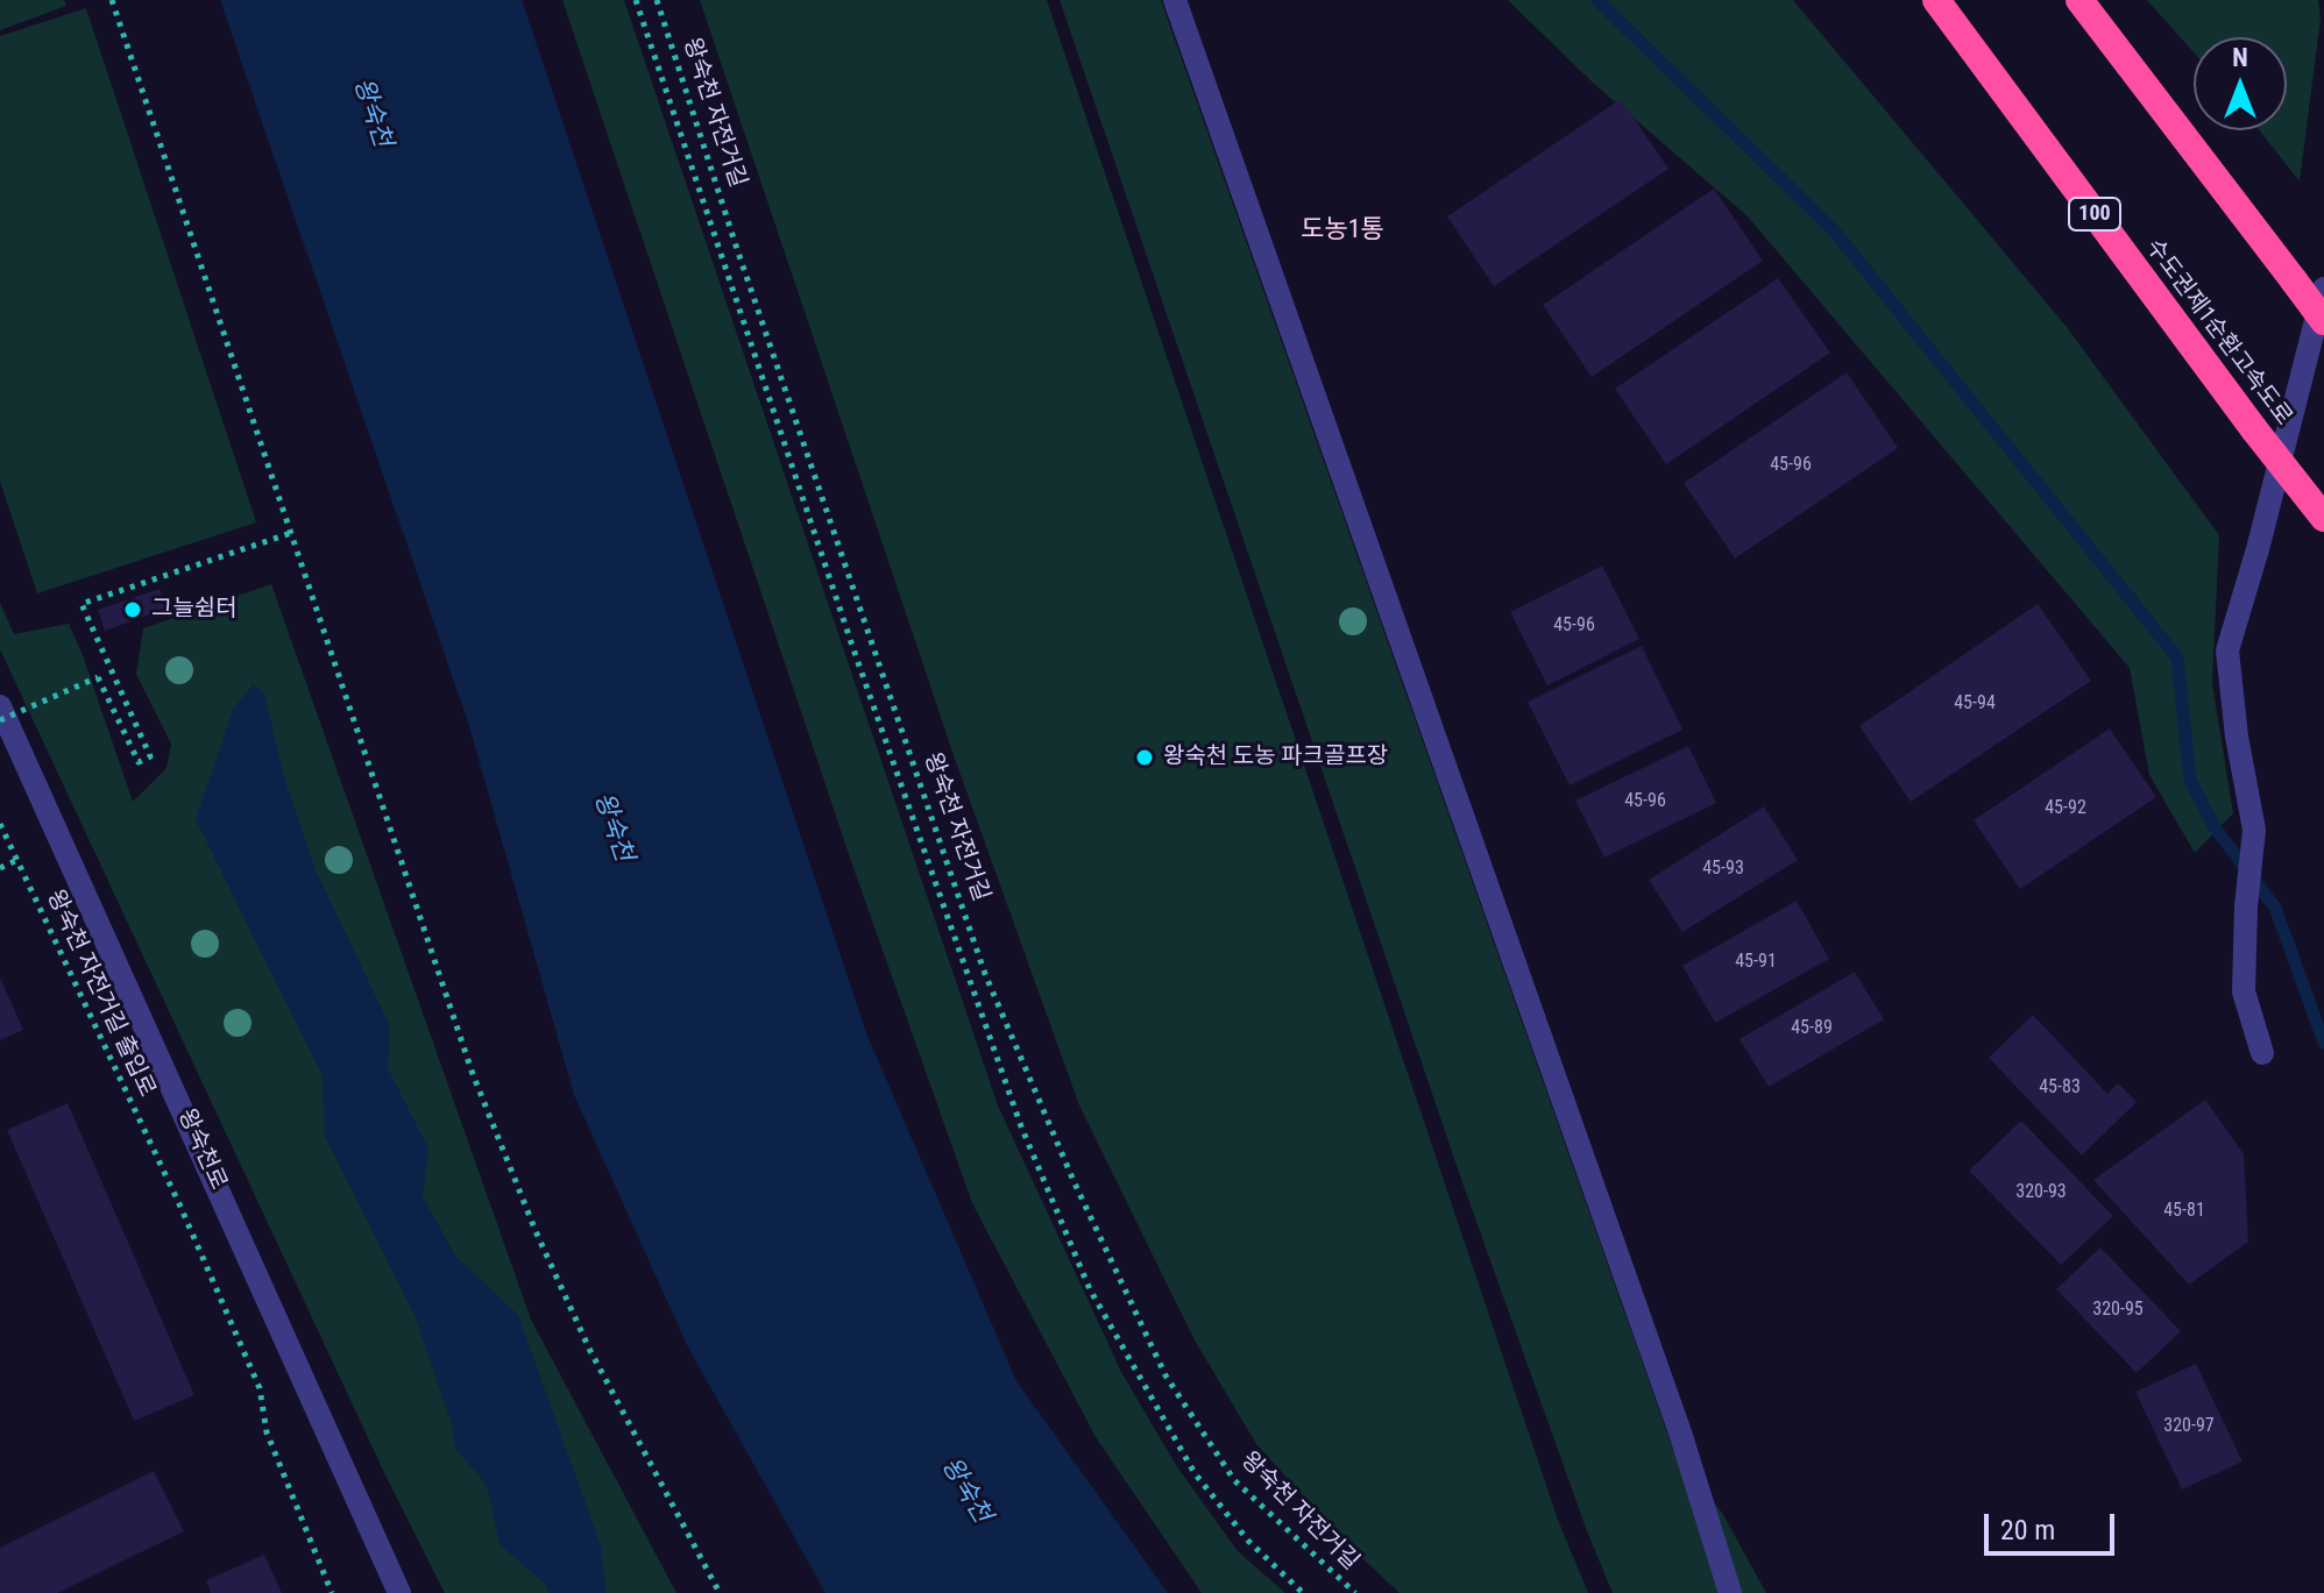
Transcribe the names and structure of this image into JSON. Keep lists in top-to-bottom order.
{
  "streets": {
    "highway": ["100", "수도권제1순환고속도로"],
    "street": ["왕숙천로"],
    "path": ["왕숙천 자전거길", "왕숙천 자전거길 출입로"]
  },
  "districts": ["도농1통"],
  "water": ["왕숙천"],
  "places": ["그늘쉼터", "왕숙천 도농 파크골프장"],
  "house_numbers": [
    "45-96",
    "45-96",
    "45-94",
    "45-96",
    "45-92",
    "45-93",
    "45-91",
    "45-89",
    "45-83",
    "320-93",
    "45-81",
    "320-95",
    "320-97"
  ],
  "scale_bar": "20 m",
  "north": "top"
}
